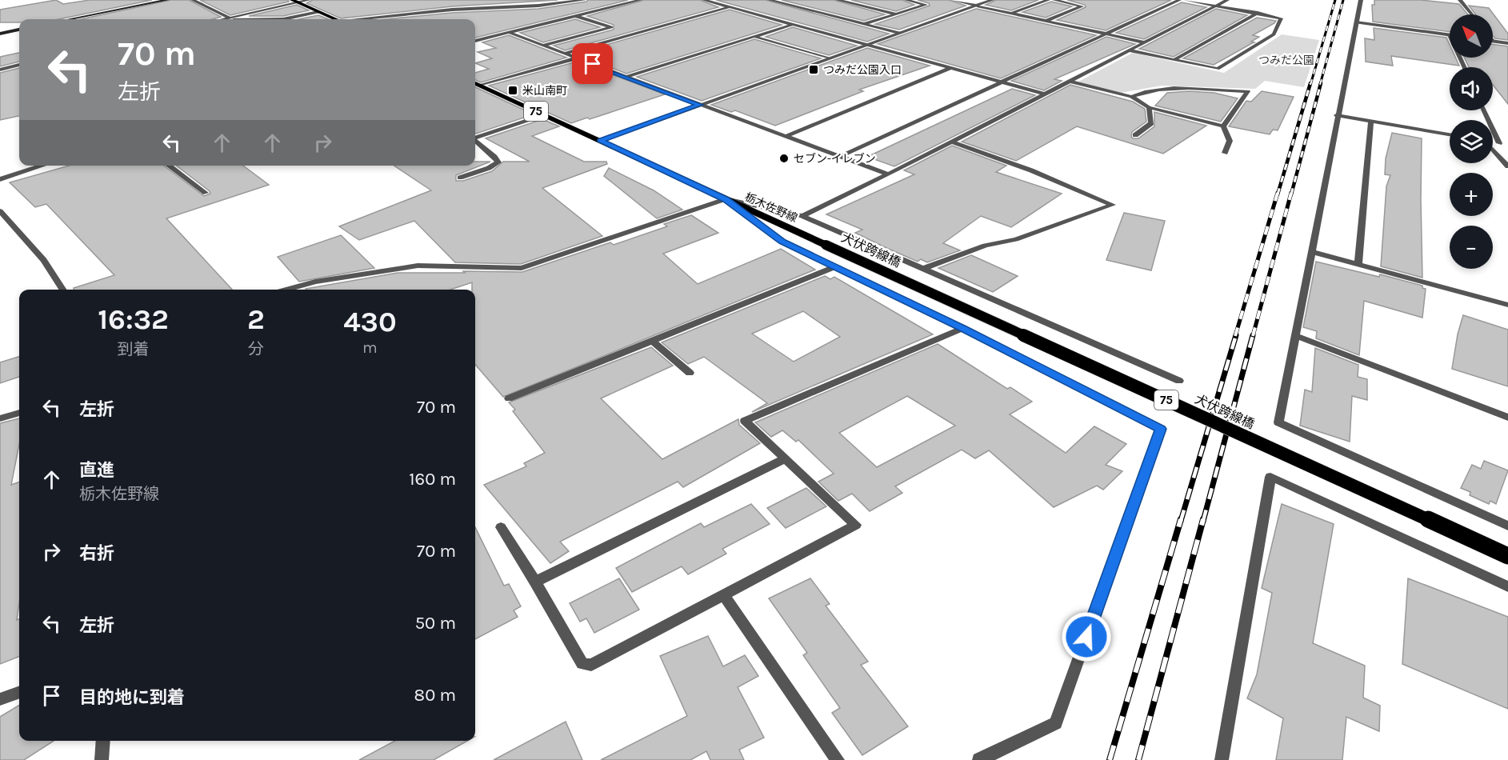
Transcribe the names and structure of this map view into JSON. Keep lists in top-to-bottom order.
{
  "streets": {
    "main road": ["75", "栃木佐野線", "犬伏跨線橋"]
  },
  "crossings": [
    ["栃木佐野線", "犬伏跨線橋"]
  ],
  "parks": ["つみだ公園"],
  "places": {
    "transit": ["つみだ公園入口", "米山南町"],
    "other": ["セブン-イレブン"]
  },
  "north": "top left",
  "page": {
    "map_buttons": ["+", "−"],
    "turn": ["70 m", "左折"],
    "eta": [
      "16:32",
      "到着",
      "2",
      "分",
      "430",
      "m"
    ],
    "list": [
      {
        "name": "左折",
        "value": "70 m"
      },
      {
        "name": "直進",
        "note": "栃木佐野線",
        "value": "160 m"
      },
      {
        "name": "右折",
        "value": "70 m"
      },
      {
        "name": "左折",
        "value": "50 m"
      },
      {
        "name": "目的地に到着",
        "value": "80 m"
      }
    ]
  }
}
